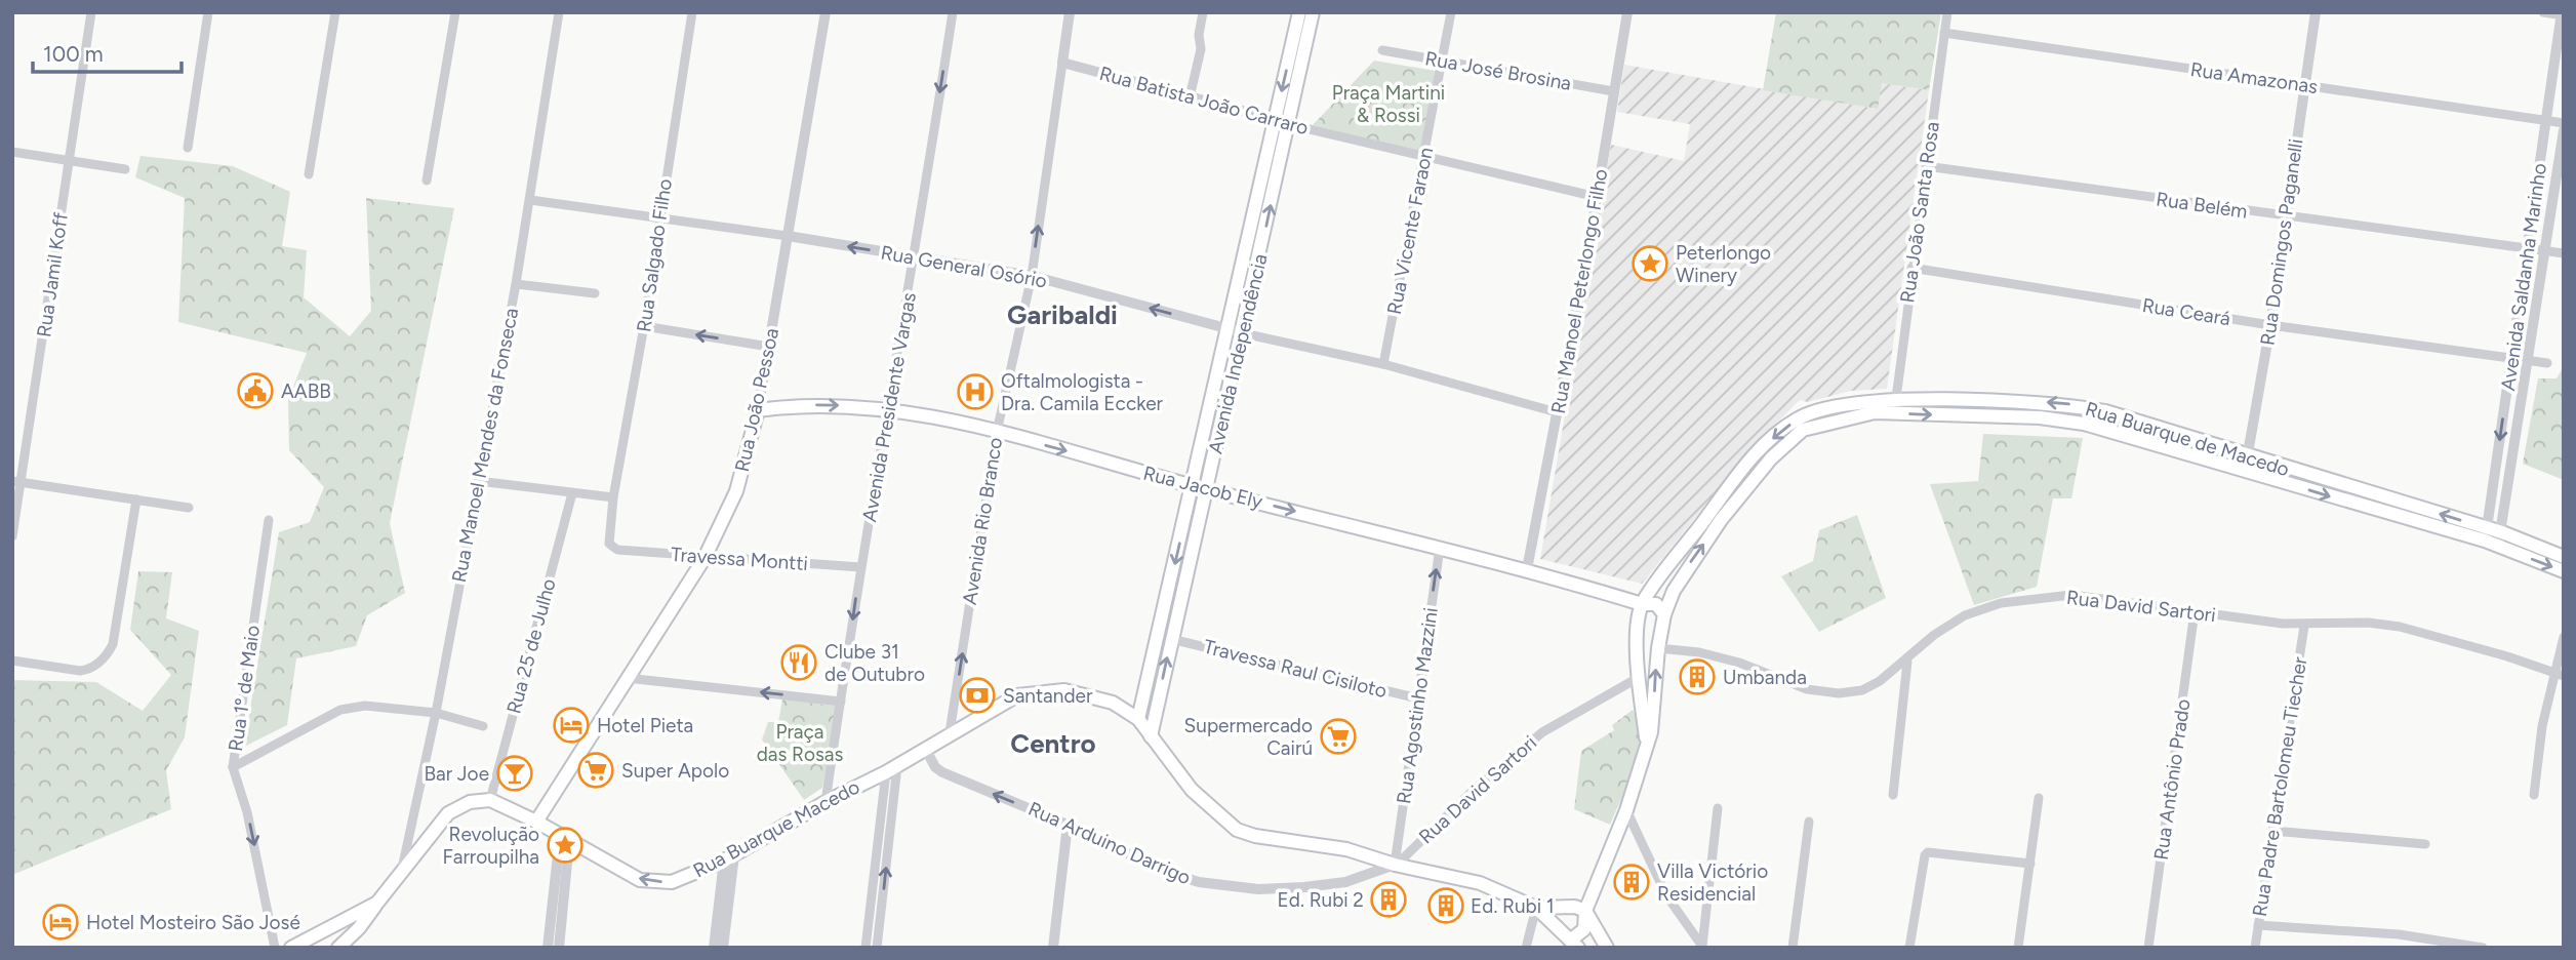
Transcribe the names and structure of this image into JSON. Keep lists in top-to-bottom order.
{
  "streets": {
    "main road": [
      "Avenida Independência",
      "Rua João Pessoa",
      "Rua Buarque de Macedo",
      "Rua Jacob Ely",
      "Rua Buarque Macedo"
    ],
    "street": [
      "Rua José Brosina",
      "Rua Amazonas",
      "Rua Batista João Carraro",
      "Rua Belém",
      "Rua João Santa Rosa",
      "Rua Vicente Faraon",
      "Rua Domingos Paganelli",
      "Rua Salgado Filho",
      "Rua General Osório",
      "Rua Jamil Koff",
      "Avenida Saldanha Marinho",
      "Rua Manoel Peterlongo Filho",
      "Rua Ceará",
      "Avenida Presidente Vargas",
      "Rua Manoel Mendes da Fonseca",
      "Avenida Rio Branco",
      "Travessa Montti",
      "Rua David Sartori",
      "Rua 25 de Julho",
      "Travessa Raul Cisiloto",
      "Rua 1º de Maio",
      "Rua Agostinho Mazzini",
      "Rua Antônio Prado",
      "Rua Padre Bartolomeu Tiecher",
      "Rua Arduino Darrigo"
    ]
  },
  "crossings": [
    ["Rua José Brosina", "Rua Vicente Faraon"],
    ["Rua José Brosina", "Rua Manoel Peterlongo Filho"],
    ["Rua Amazonas", "Rua João Santa Rosa"],
    ["Rua Amazonas", "Rua Domingos Paganelli"],
    ["Rua Amazonas", "Avenida Saldanha Marinho"],
    ["Rua Batista João Carraro", "Rua Vicente Faraon"],
    ["Rua Batista João Carraro", "Rua Manoel Peterlongo Filho"],
    ["Rua Batista João Carraro", "Avenida Independência"],
    ["Rua Batista João Carraro", "Avenida Rio Branco"],
    ["Rua Belém", "Rua João Santa Rosa"],
    ["Rua Belém", "Rua Domingos Paganelli"],
    ["Rua Belém", "Avenida Saldanha Marinho"],
    ["Rua João Santa Rosa", "Rua Ceará"],
    ["Rua João Santa Rosa", "Rua Buarque de Macedo"],
    ["Rua Vicente Faraon", "Rua General Osório"],
    ["Rua Domingos Paganelli", "Rua Ceará"],
    ["Rua Domingos Paganelli", "Rua Buarque de Macedo"],
    ["Rua Salgado Filho", "Rua General Osório"],
    ["Rua Salgado Filho", "Travessa Montti"],
    ["Rua General Osório", "Rua Manoel Peterlongo Filho"],
    ["Rua General Osório", "Avenida Independência"],
    ["Rua General Osório", "Rua João Pessoa"],
    ["Rua General Osório", "Avenida Presidente Vargas"],
    ["Rua General Osório", "Rua Manoel Mendes da Fonseca"],
    ["Rua General Osório", "Avenida Rio Branco"],
    ["Avenida Saldanha Marinho", "Rua Ceará"],
    ["Avenida Saldanha Marinho", "Rua Buarque de Macedo"],
    ["Rua Manoel Peterlongo Filho", "Rua Jacob Ely"],
    ["Avenida Independência", "Rua Jacob Ely"],
    ["Avenida Independência", "Travessa Raul Cisiloto"],
    ["Avenida Independência", "Rua Buarque Macedo"],
    ["Rua João Pessoa", "Rua Jacob Ely"],
    ["Rua João Pessoa", "Travessa Montti"],
    ["Rua João Pessoa", "Rua Buarque Macedo"],
    ["Avenida Presidente Vargas", "Rua Jacob Ely"],
    ["Avenida Presidente Vargas", "Travessa Montti"],
    ["Avenida Presidente Vargas", "Rua Buarque Macedo"],
    ["Rua Buarque de Macedo", "Rua Jacob Ely"],
    ["Rua Buarque de Macedo", "Rua David Sartori"],
    ["Rua Manoel Mendes da Fonseca", "Rua 1º de Maio"],
    ["Rua Jacob Ely", "Avenida Rio Branco"],
    ["Rua Jacob Ely", "Rua Agostinho Mazzini"],
    ["Avenida Rio Branco", "Rua Buarque Macedo"],
    ["Rua David Sartori", "Rua Agostinho Mazzini"],
    ["Rua David Sartori", "Rua Antônio Prado"],
    ["Rua David Sartori", "Rua Padre Bartolomeu Tiecher"],
    ["Rua David Sartori", "Rua Arduino Darrigo"],
    ["Rua 25 de Julho", "Rua Buarque Macedo"],
    ["Travessa Raul Cisiloto", "Rua Agostinho Mazzini"],
    ["Rua Agostinho Mazzini", "Rua Arduino Darrigo"],
    ["Rua Buarque Macedo", "Rua Arduino Darrigo"]
  ],
  "one_way": [
    "Avenida Presidente Vargas",
    "Rua Jacob Ely",
    "Avenida Rio Branco",
    "Rua Agostinho Mazzini"
  ],
  "districts": ["Garibaldi", "Centro"],
  "parks": ["Praça Martini & Rossi", "Praça das Rosas"],
  "places": {
    "place": ["Peterlongo Winery", "Revolução Farroupilha"],
    "public building": ["AABB"],
    "hospital": ["Oftalmologista - Dra. Camila Eccker"],
    "restaurant": ["Clube 31 de Outubro"],
    "building": [
      "Umbanda",
      "Villa Victório Residencial",
      "Ed. Rubi 2",
      "Ed. Rubi 1"
    ],
    "bank": ["Santander"],
    "hotel": ["Hotel Pieta", "Hotel Mosteiro São José"],
    "supermarket": ["Supermercado Cairú", "Super Apolo"],
    "bar": ["Bar Joe"]
  },
  "scale_bar": "100 m"
}
